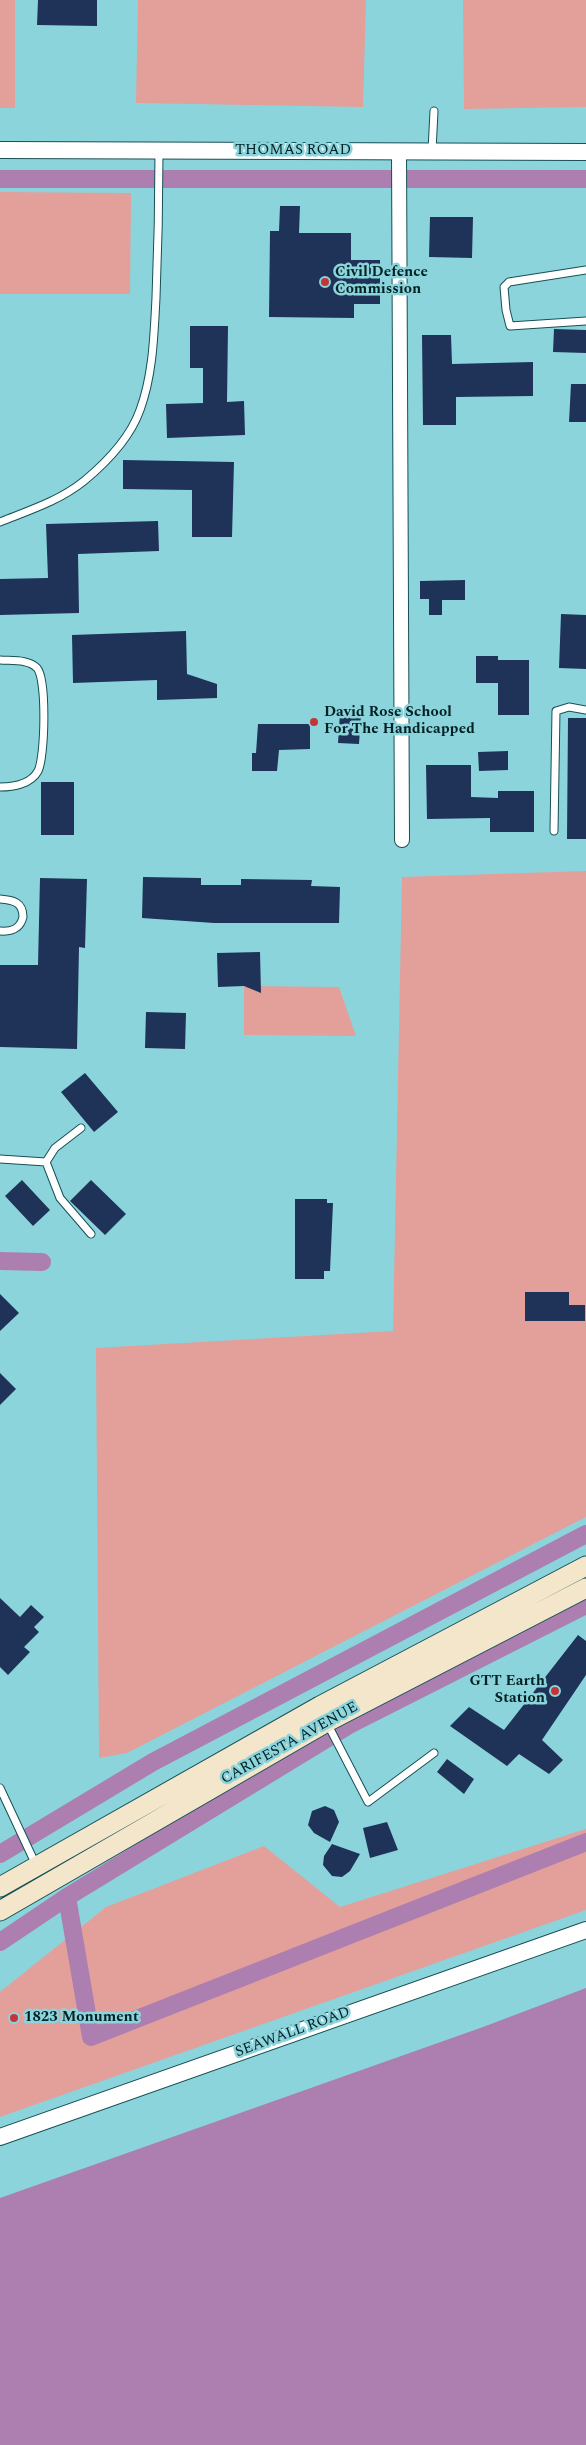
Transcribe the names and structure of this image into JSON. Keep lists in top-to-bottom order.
{
  "streets": {
    "main road": ["CARIFESTA AVENUE"],
    "street": ["THOMAS ROAD", "SEAWALL ROAD"]
  },
  "places": [
    "Civil Defence Commission",
    "David Rose School For The Handicapped",
    "GTT Earth Station",
    "1823 Monument"
  ]
}
